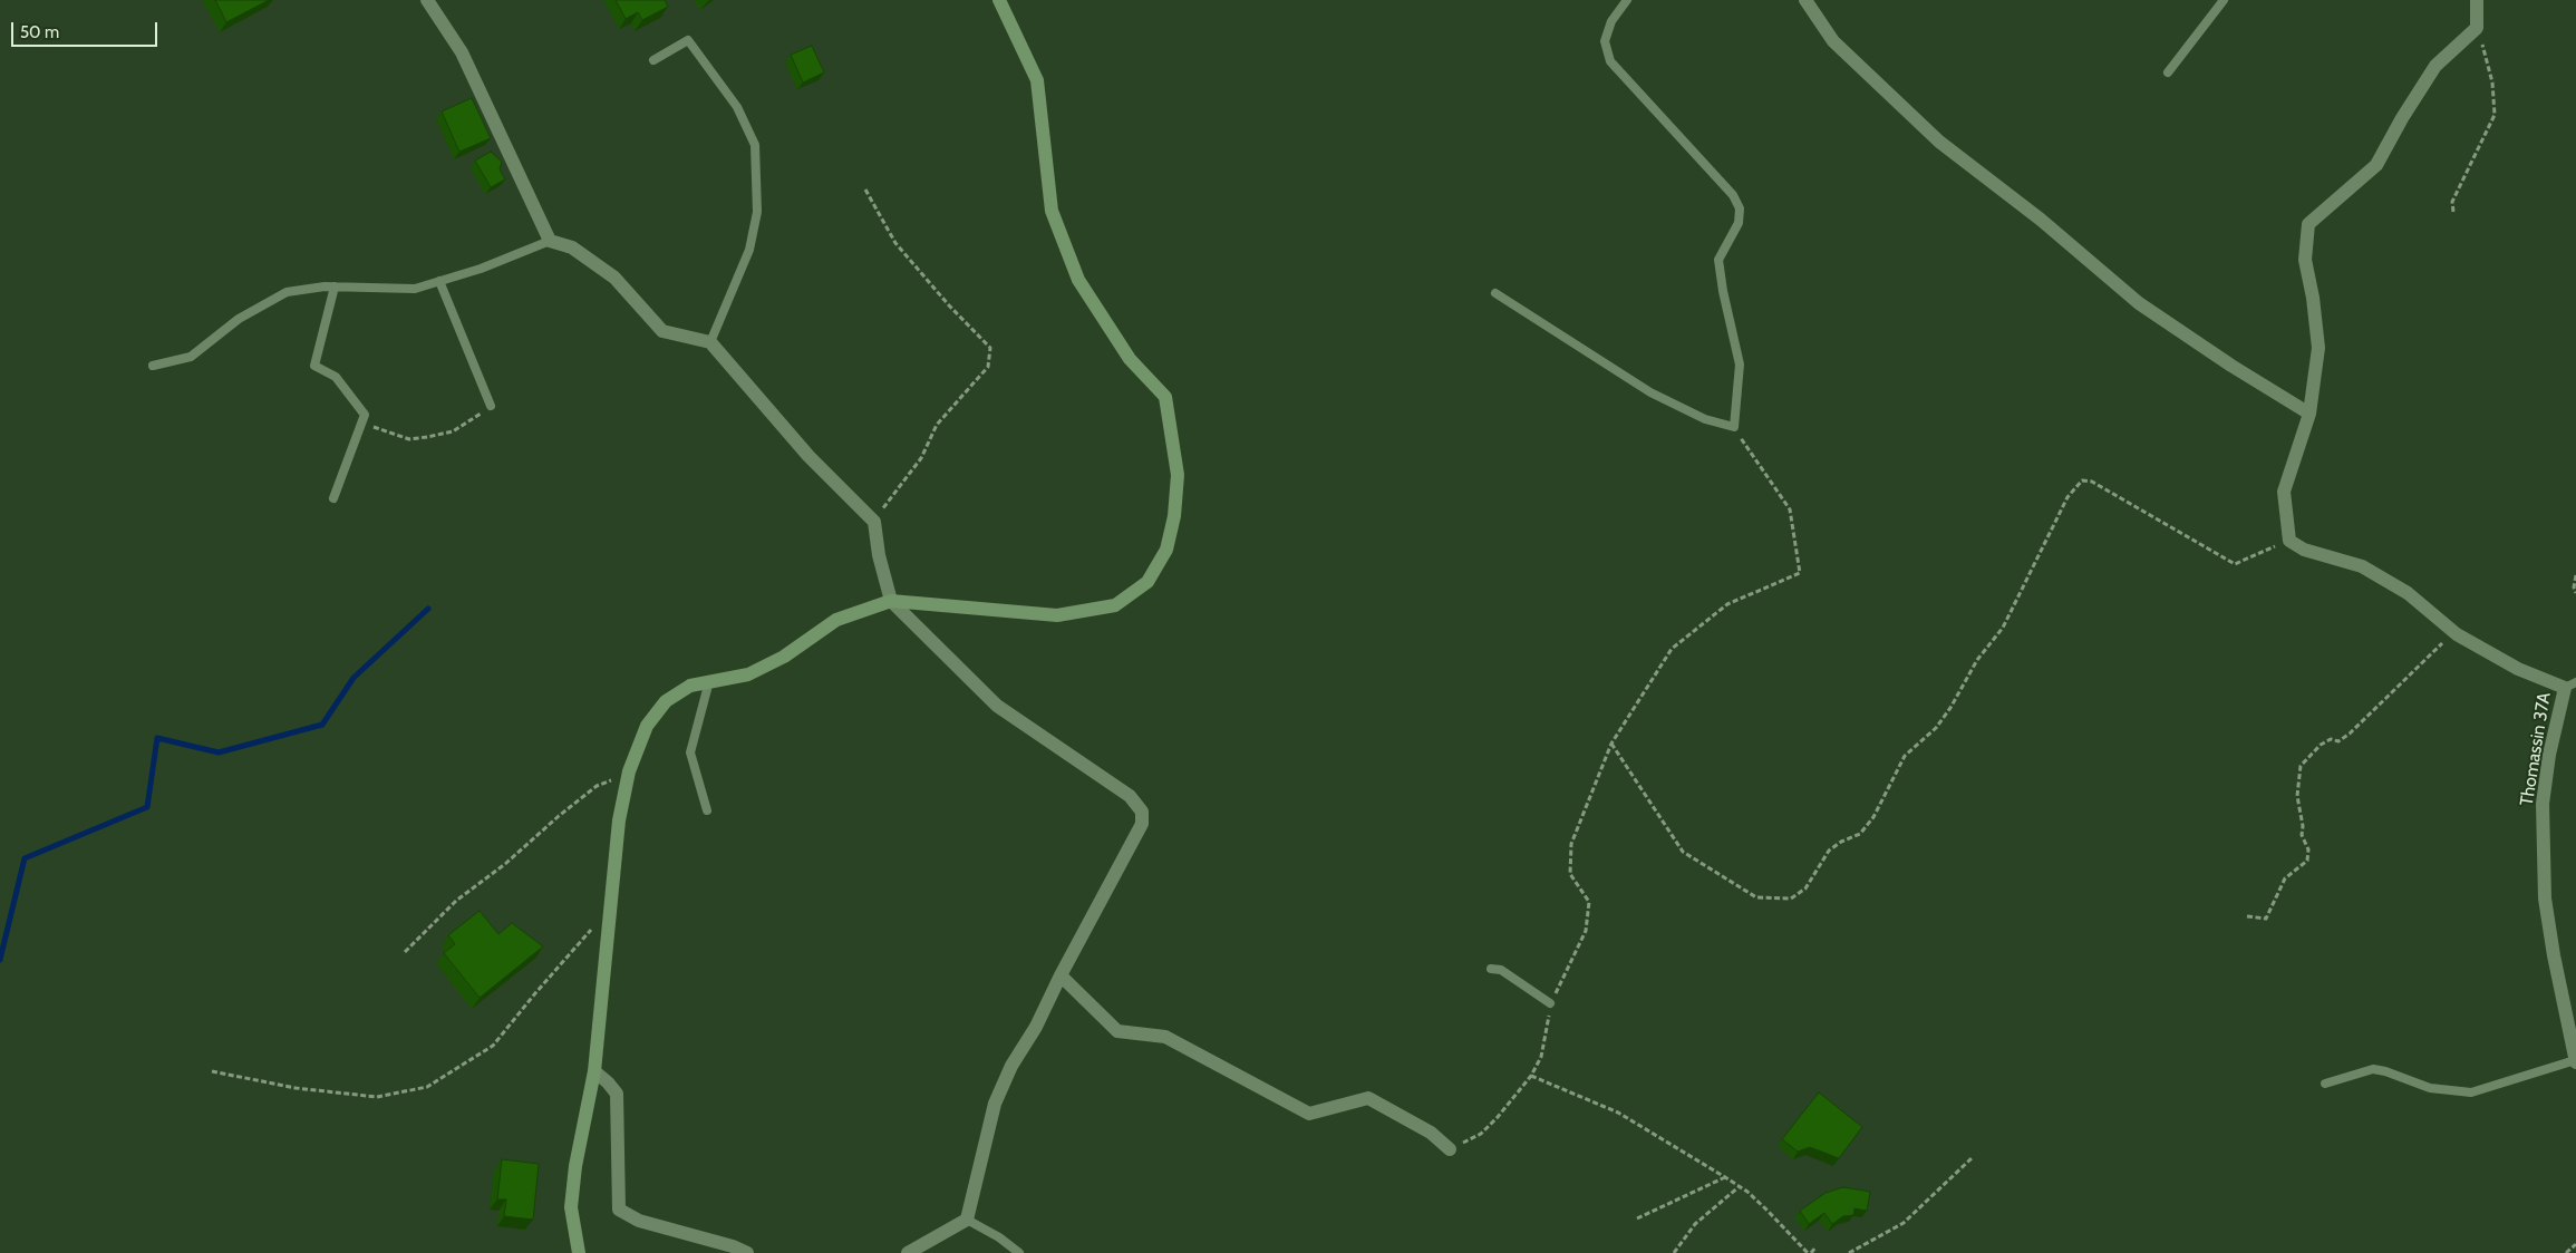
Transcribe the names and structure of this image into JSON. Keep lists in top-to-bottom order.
{
  "streets": {
    "street": ["Thomassin 37A"]
  },
  "scale_bar": "50 m"
}
